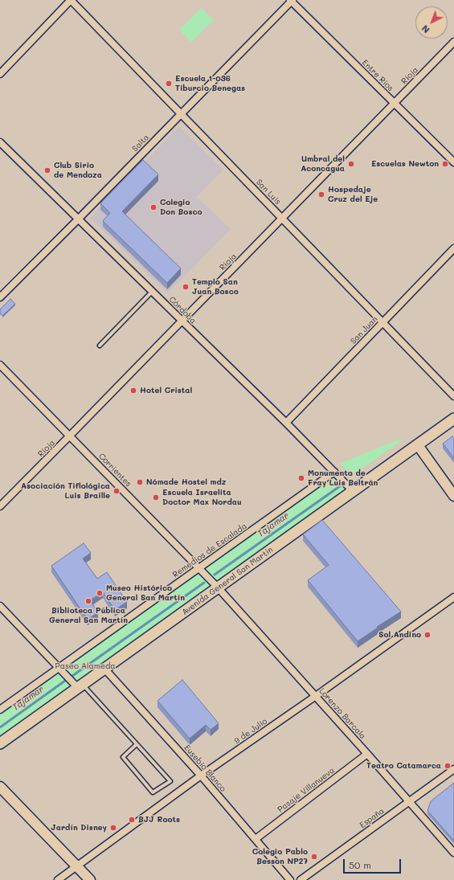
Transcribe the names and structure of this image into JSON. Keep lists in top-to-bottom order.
{
  "streets": {
    "main road": ["Avenida General San Martín"],
    "street": [
      "Entre Ríos",
      "Rioja",
      "Salta",
      "San Luis",
      "Córdoba",
      "San Juan",
      "Corrientes",
      "Remedios de Escalada",
      "Lorenzo Barcala",
      "9 de Julio",
      "Eusebio Blanco",
      "Pasaje Villanueva",
      "España"
    ]
  },
  "crossings": [
    ["Entre Ríos", "Rioja"],
    ["Entre Ríos", "Salta"],
    ["Rioja", "San Luis"],
    ["Rioja", "Córdoba"],
    ["Rioja", "Corrientes"],
    ["Salta", "San Luis"],
    ["Salta", "Córdoba"],
    ["San Luis", "San Juan"],
    ["Córdoba", "San Juan"],
    ["Córdoba", "Remedios de Escalada"],
    ["Córdoba", "Avenida General San Martín"],
    ["Corrientes", "Remedios de Escalada"],
    ["Corrientes", "Avenida General San Martín"],
    ["Corrientes", "Lorenzo Barcala"],
    ["Avenida General San Martín", "Lorenzo Barcala"],
    ["Avenida General San Martín", "Eusebio Blanco"],
    ["Lorenzo Barcala", "9 de Julio"],
    ["Lorenzo Barcala", "Pasaje Villanueva"],
    ["Lorenzo Barcala", "España"],
    ["9 de Julio", "Eusebio Blanco"],
    ["Eusebio Blanco", "Pasaje Villanueva"]
  ],
  "water": ["Tajamar"],
  "parks": ["Paseo Alameda"],
  "places": [
    "Escuela 1-036 Tiburcio Benegas",
    "Umbral del Aconcagua",
    "Escuelas Newton",
    "Club Sirio de Mendoza",
    "Hospedaje Cruz del Eje",
    "Colegio Don Bosco",
    "Templo San Juan Bosco",
    "Hotel Cristal",
    "Monumento de Fray Luis Beltrán",
    "Nómade Hostel mdz",
    "Asociación Tiflológica Luis Braille",
    "Escuela Israelita Doctor Max Nordau",
    "Museo Histórico General San Martín",
    "Biblioteca Pública General San Martín",
    "Sol Andino",
    "Teatro Catamarca",
    "BJJ Roots",
    "Jardín Disney",
    "Colegio Pablo Besson NP27"
  ],
  "scale_bar": "50 m",
  "north": "bottom left"
}
